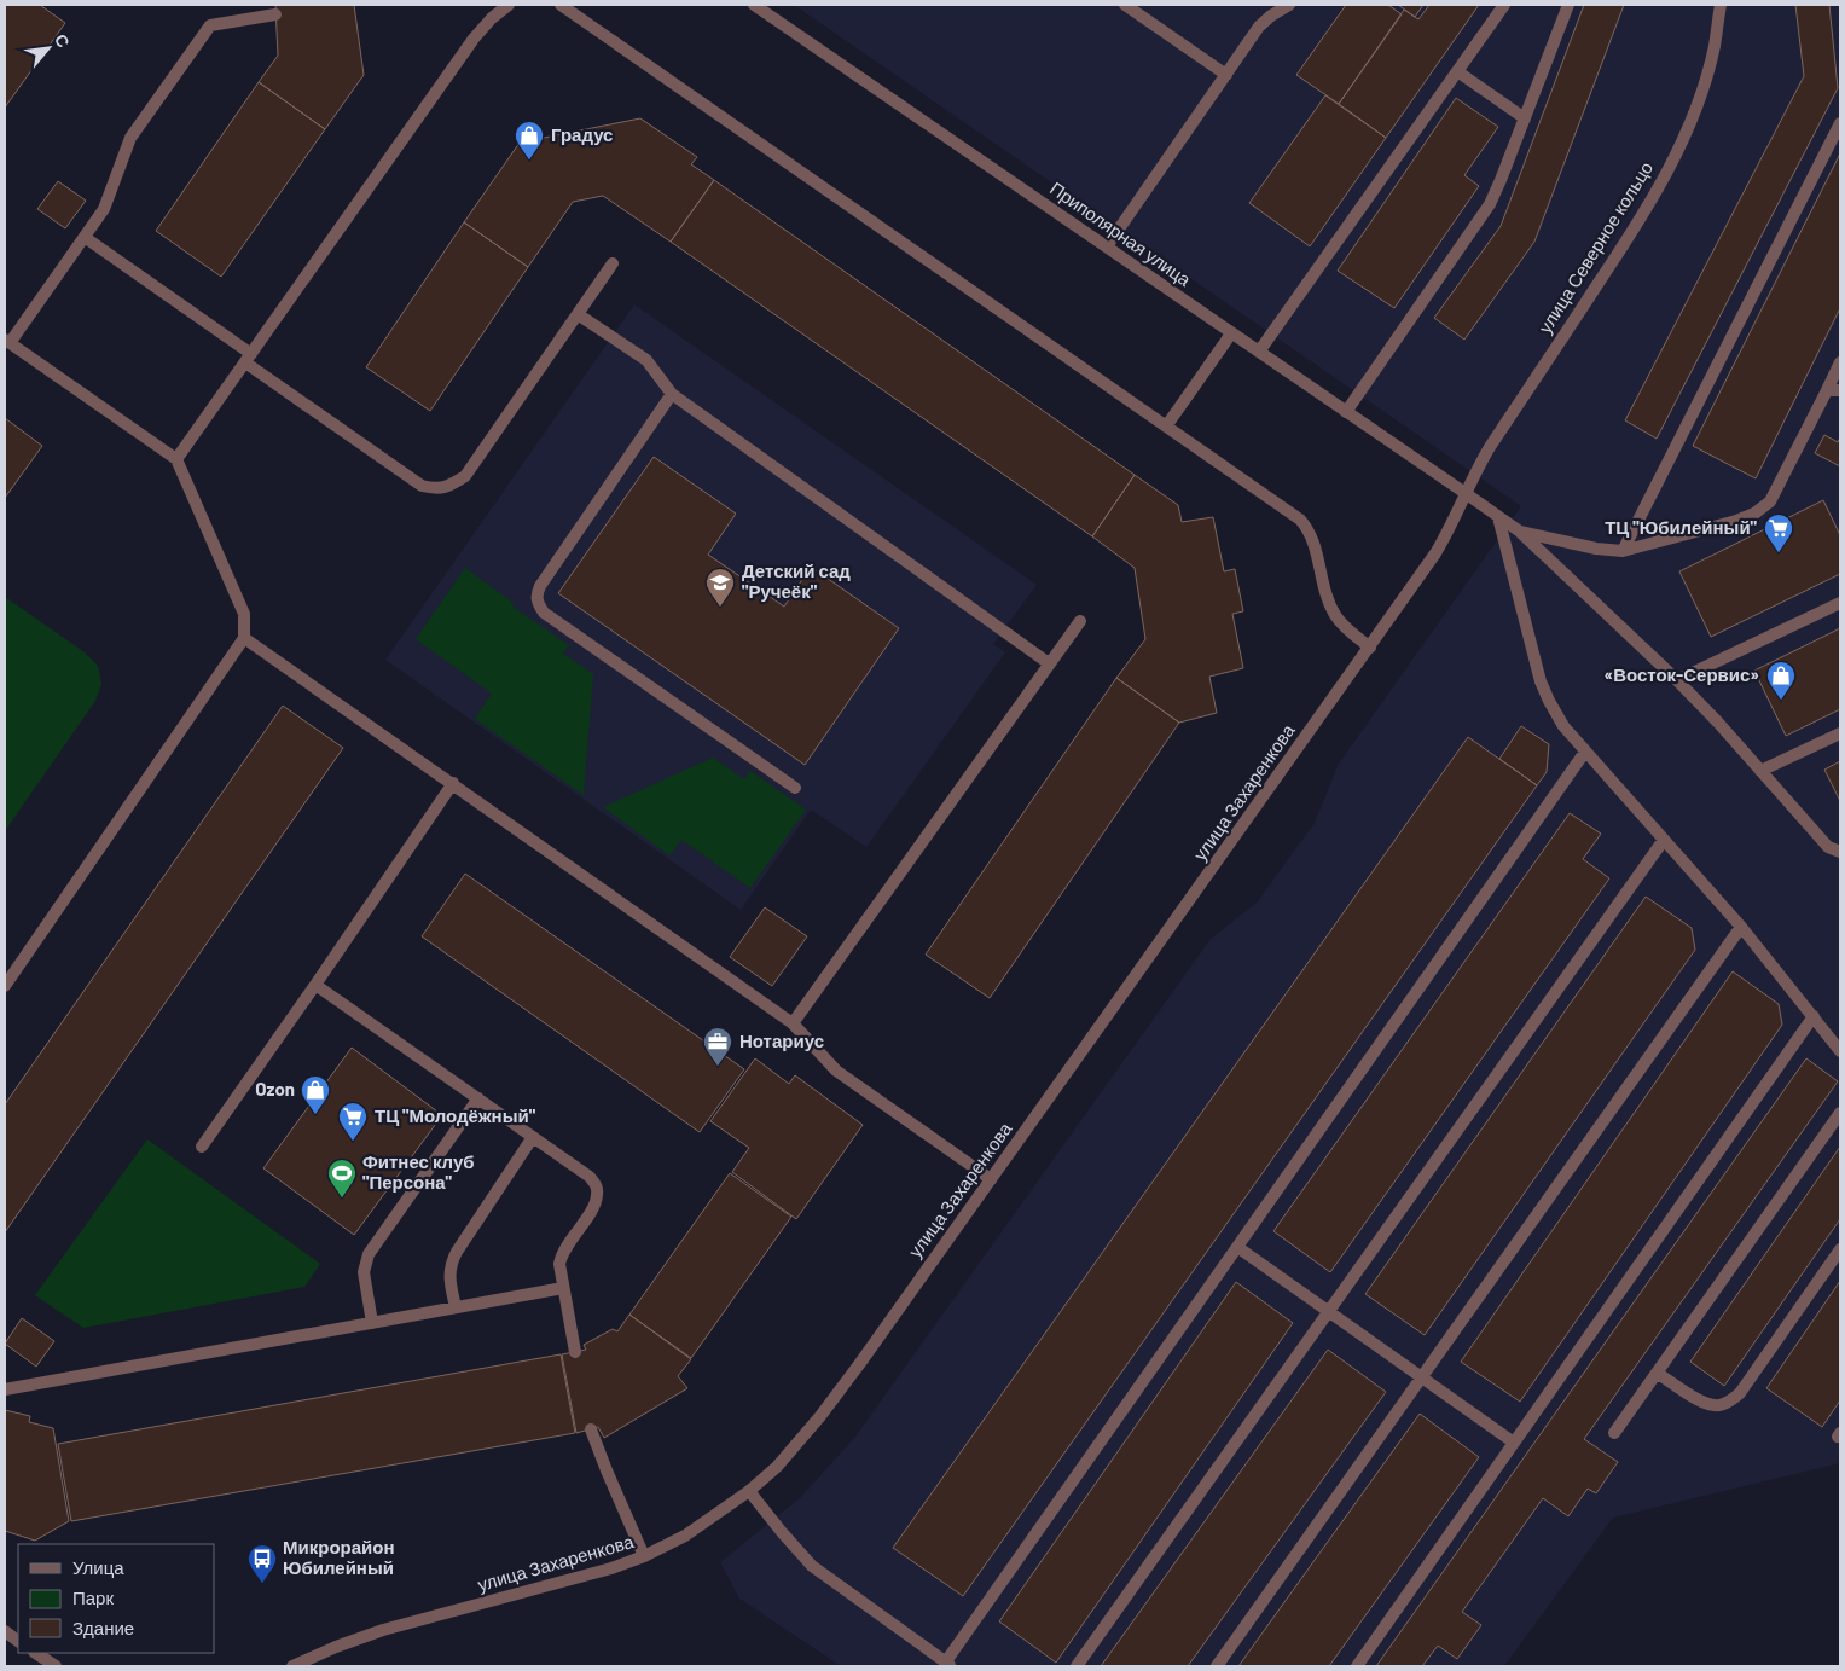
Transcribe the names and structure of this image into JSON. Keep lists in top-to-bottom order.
{
  "streets": {
    "street": ["Приполярная улица", "улица Северное кольцо", "улица Захаренкова"]
  },
  "crossings": [
    ["Приполярная улица", "улица Северное кольцо"],
    ["Приполярная улица", "улица Захаренкова"],
    ["улица Северное кольцо", "улица Захаренкова"]
  ],
  "places": {
    "shop": ["Градус", "«Восток-Сервис»", "Ozon"],
    "supermarket": ["ТЦ \"Юбилейный\"", "ТЦ \"Молодёжный\""],
    "school or university": ["Детский сад \"Ручеёк\""],
    "office": ["Нотариус"],
    "sports": ["Фитнес клуб \"Персона\""],
    "bus stop": ["Микрорайон Юбилейный"]
  },
  "legend": ["Улица", "Парк", "Здание"],
  "north": "top right"
}
